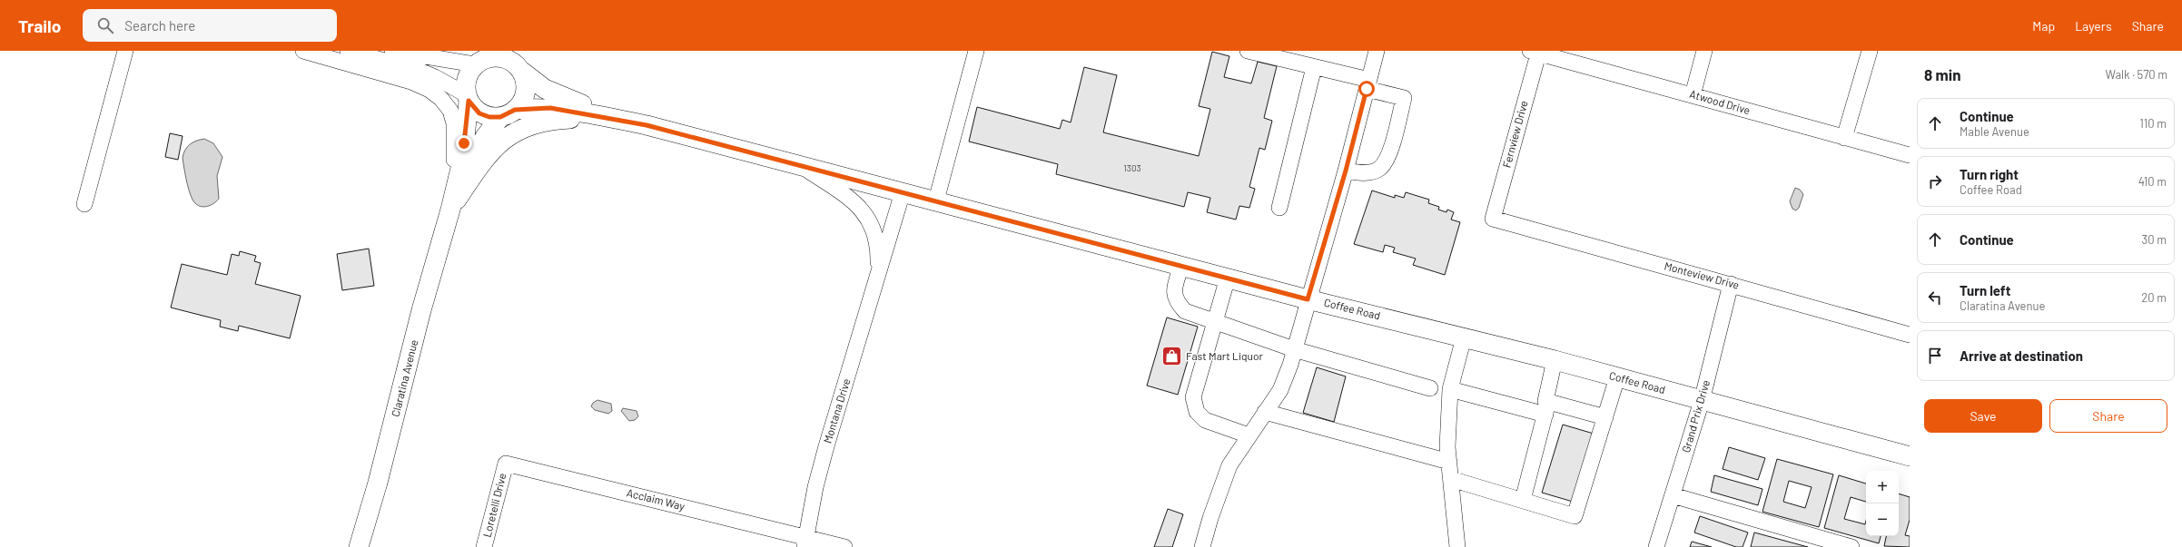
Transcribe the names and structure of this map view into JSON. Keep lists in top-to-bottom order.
{
  "streets": {
    "main road": ["Coffee Road", "Claratina Avenue"],
    "street": [
      "Atwood Drive",
      "Fernview Drive",
      "Monteview Drive",
      "Montana Drive",
      "Grand Prix Drive",
      "Acclaim Way",
      "Loretelli Drive"
    ]
  },
  "crossings": [
    ["Atwood Drive", "Fernview Drive"],
    ["Fernview Drive", "Monteview Drive"],
    ["Monteview Drive", "Grand Prix Drive"],
    ["Coffee Road", "Claratina Avenue"],
    ["Coffee Road", "Montana Drive"],
    ["Coffee Road", "Grand Prix Drive"],
    ["Montana Drive", "Acclaim Way"],
    ["Acclaim Way", "Loretelli Drive"]
  ],
  "places": {
    "shop": ["Fast Mart Liquor"]
  },
  "house_numbers": ["1303"],
  "page": {
    "header": "Trailo",
    "search": "Search here",
    "nav": ["Map", "Layers", "Share"],
    "heading": ["8 min", "Walk · 570 m"],
    "list": [
      ["Continue", "Mable Avenue", "110 m"],
      ["Turn right", "Coffee Road", "410 m"],
      ["Continue", "30 m"],
      ["Turn left", "Claratina Avenue", "20 m"],
      "Arrive at destination"
    ],
    "buttons": ["Save", "Share"],
    "map_buttons": ["+", "−"]
  }
}
